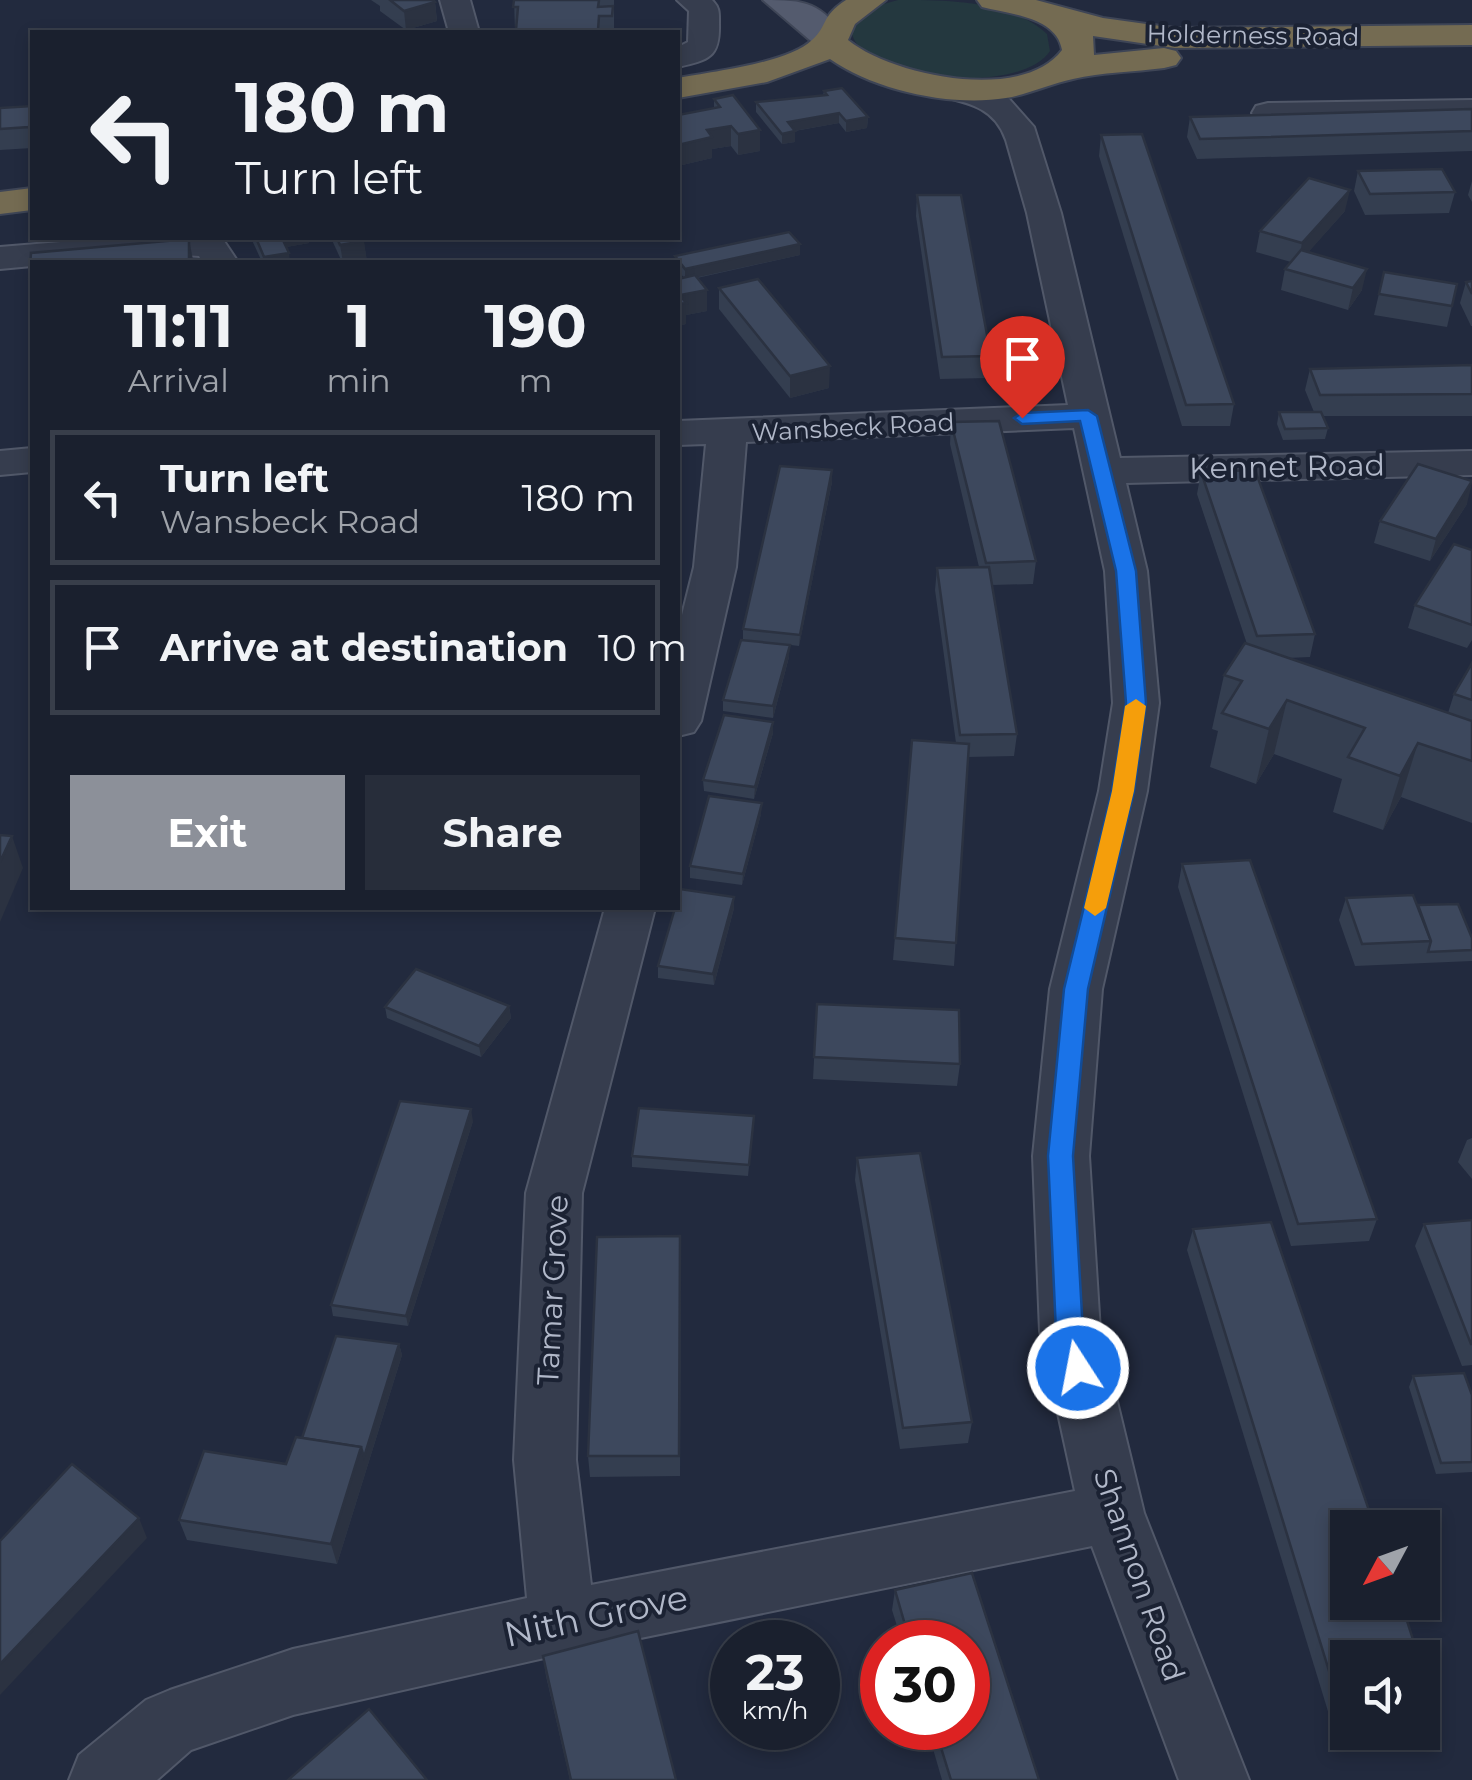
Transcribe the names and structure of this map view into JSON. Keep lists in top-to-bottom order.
{
  "streets": {
    "highway": ["Holderness Road"],
    "street": [
      "Wansbeck Road",
      "Kennet Road",
      "Tamar Grove",
      "Shannon Road",
      "Nith Grove"
    ]
  },
  "crossings": [
    ["Wansbeck Road", "Shannon Road"],
    ["Kennet Road", "Shannon Road"],
    ["Tamar Grove", "Nith Grove"],
    ["Shannon Road", "Nith Grove"]
  ],
  "north": "bottom left",
  "page": {
    "turn": ["180 m", "Turn left"],
    "eta": [
      "11:11",
      "Arrival",
      "1",
      "min",
      "190",
      "m"
    ],
    "list": [
      {
        "name": "Turn left",
        "note": "Wansbeck Road",
        "value": "180 m"
      },
      {
        "name": "Arrive at destination",
        "value": "10 m"
      }
    ],
    "buttons": ["Exit", "Share"],
    "speed": "23 km/h",
    "limit": "30"
  }
}
